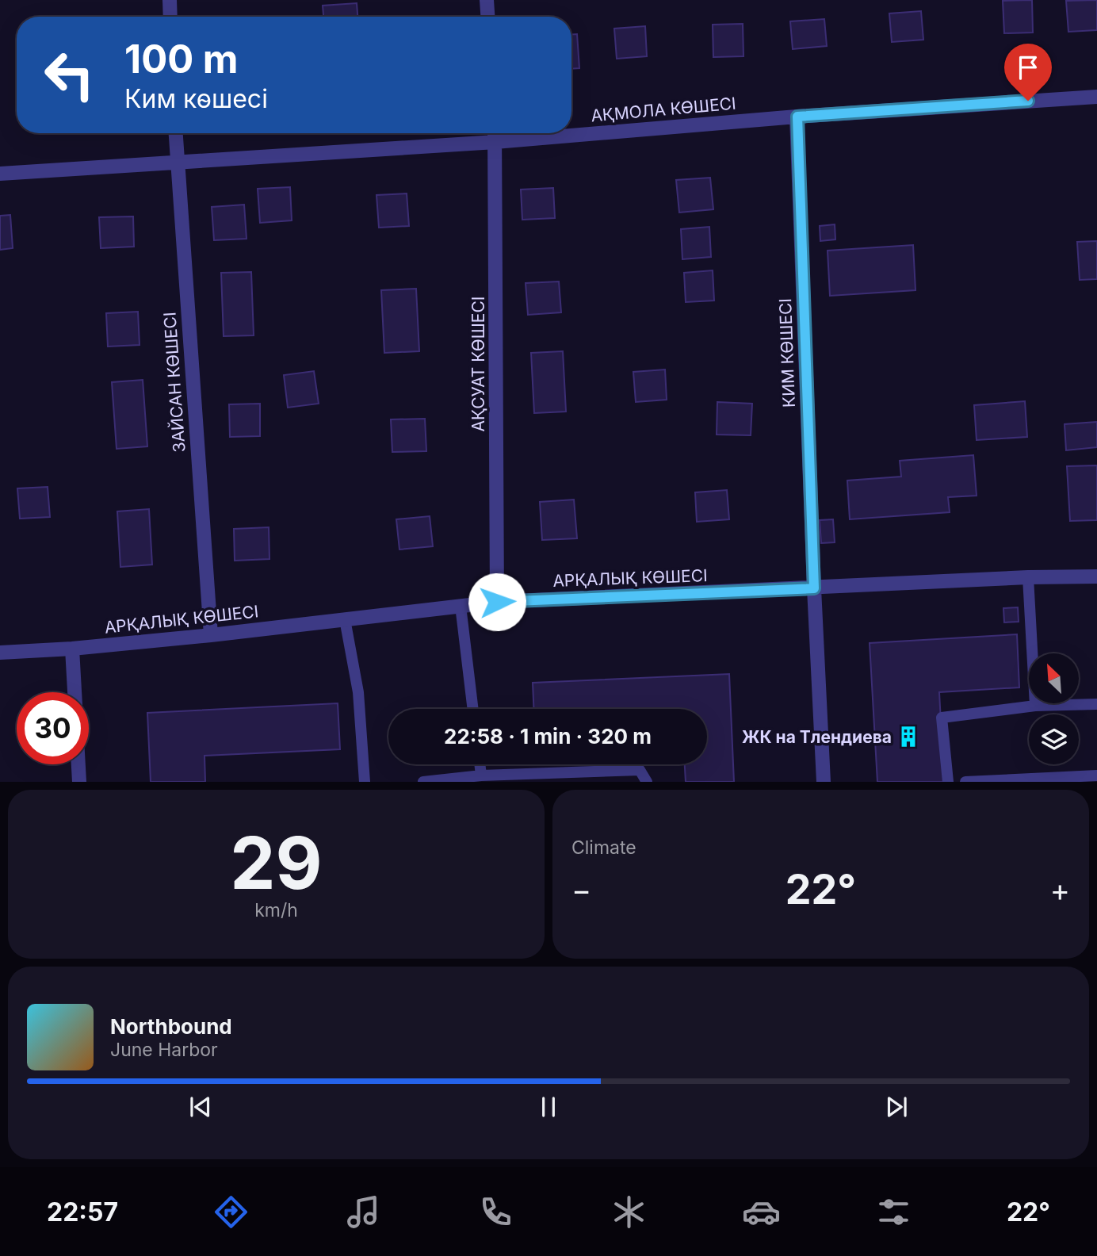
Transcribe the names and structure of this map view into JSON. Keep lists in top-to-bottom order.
{
  "streets": {
    "street": [
      "АҚМОЛА КӨШЕСІ",
      "КИМ КӨШЕСІ",
      "АҚСУАТ КӨШЕСІ",
      "ЗАЙСАН КӨШЕСІ",
      "АРҚАЛЫҚ КӨШЕСІ"
    ]
  },
  "crossings": [
    ["АҚМОЛА КӨШЕСІ", "КИМ КӨШЕСІ"],
    ["АҚМОЛА КӨШЕСІ", "АҚСУАТ КӨШЕСІ"],
    ["АҚМОЛА КӨШЕСІ", "ЗАЙСАН КӨШЕСІ"],
    ["КИМ КӨШЕСІ", "АРҚАЛЫҚ КӨШЕСІ"],
    ["АҚСУАТ КӨШЕСІ", "АРҚАЛЫҚ КӨШЕСІ"],
    ["ЗАЙСАН КӨШЕСІ", "АРҚАЛЫҚ КӨШЕСІ"]
  ],
  "places": {
    "building": ["ЖК на Тлендиева"]
  },
  "north": "top left",
  "page": {
    "turn": ["100 m", "Ким көшесі"],
    "limit": "30",
    "trip": "22:58 · 1 min · 320 m",
    "tile": [
      ["29", "km/h"],
      "Climate"
    ],
    "heat": ["−", "22°", "+"],
    "song": ["Northbound", "June Harbor"],
    "tabs": ["22:57", "22°"]
  }
}
